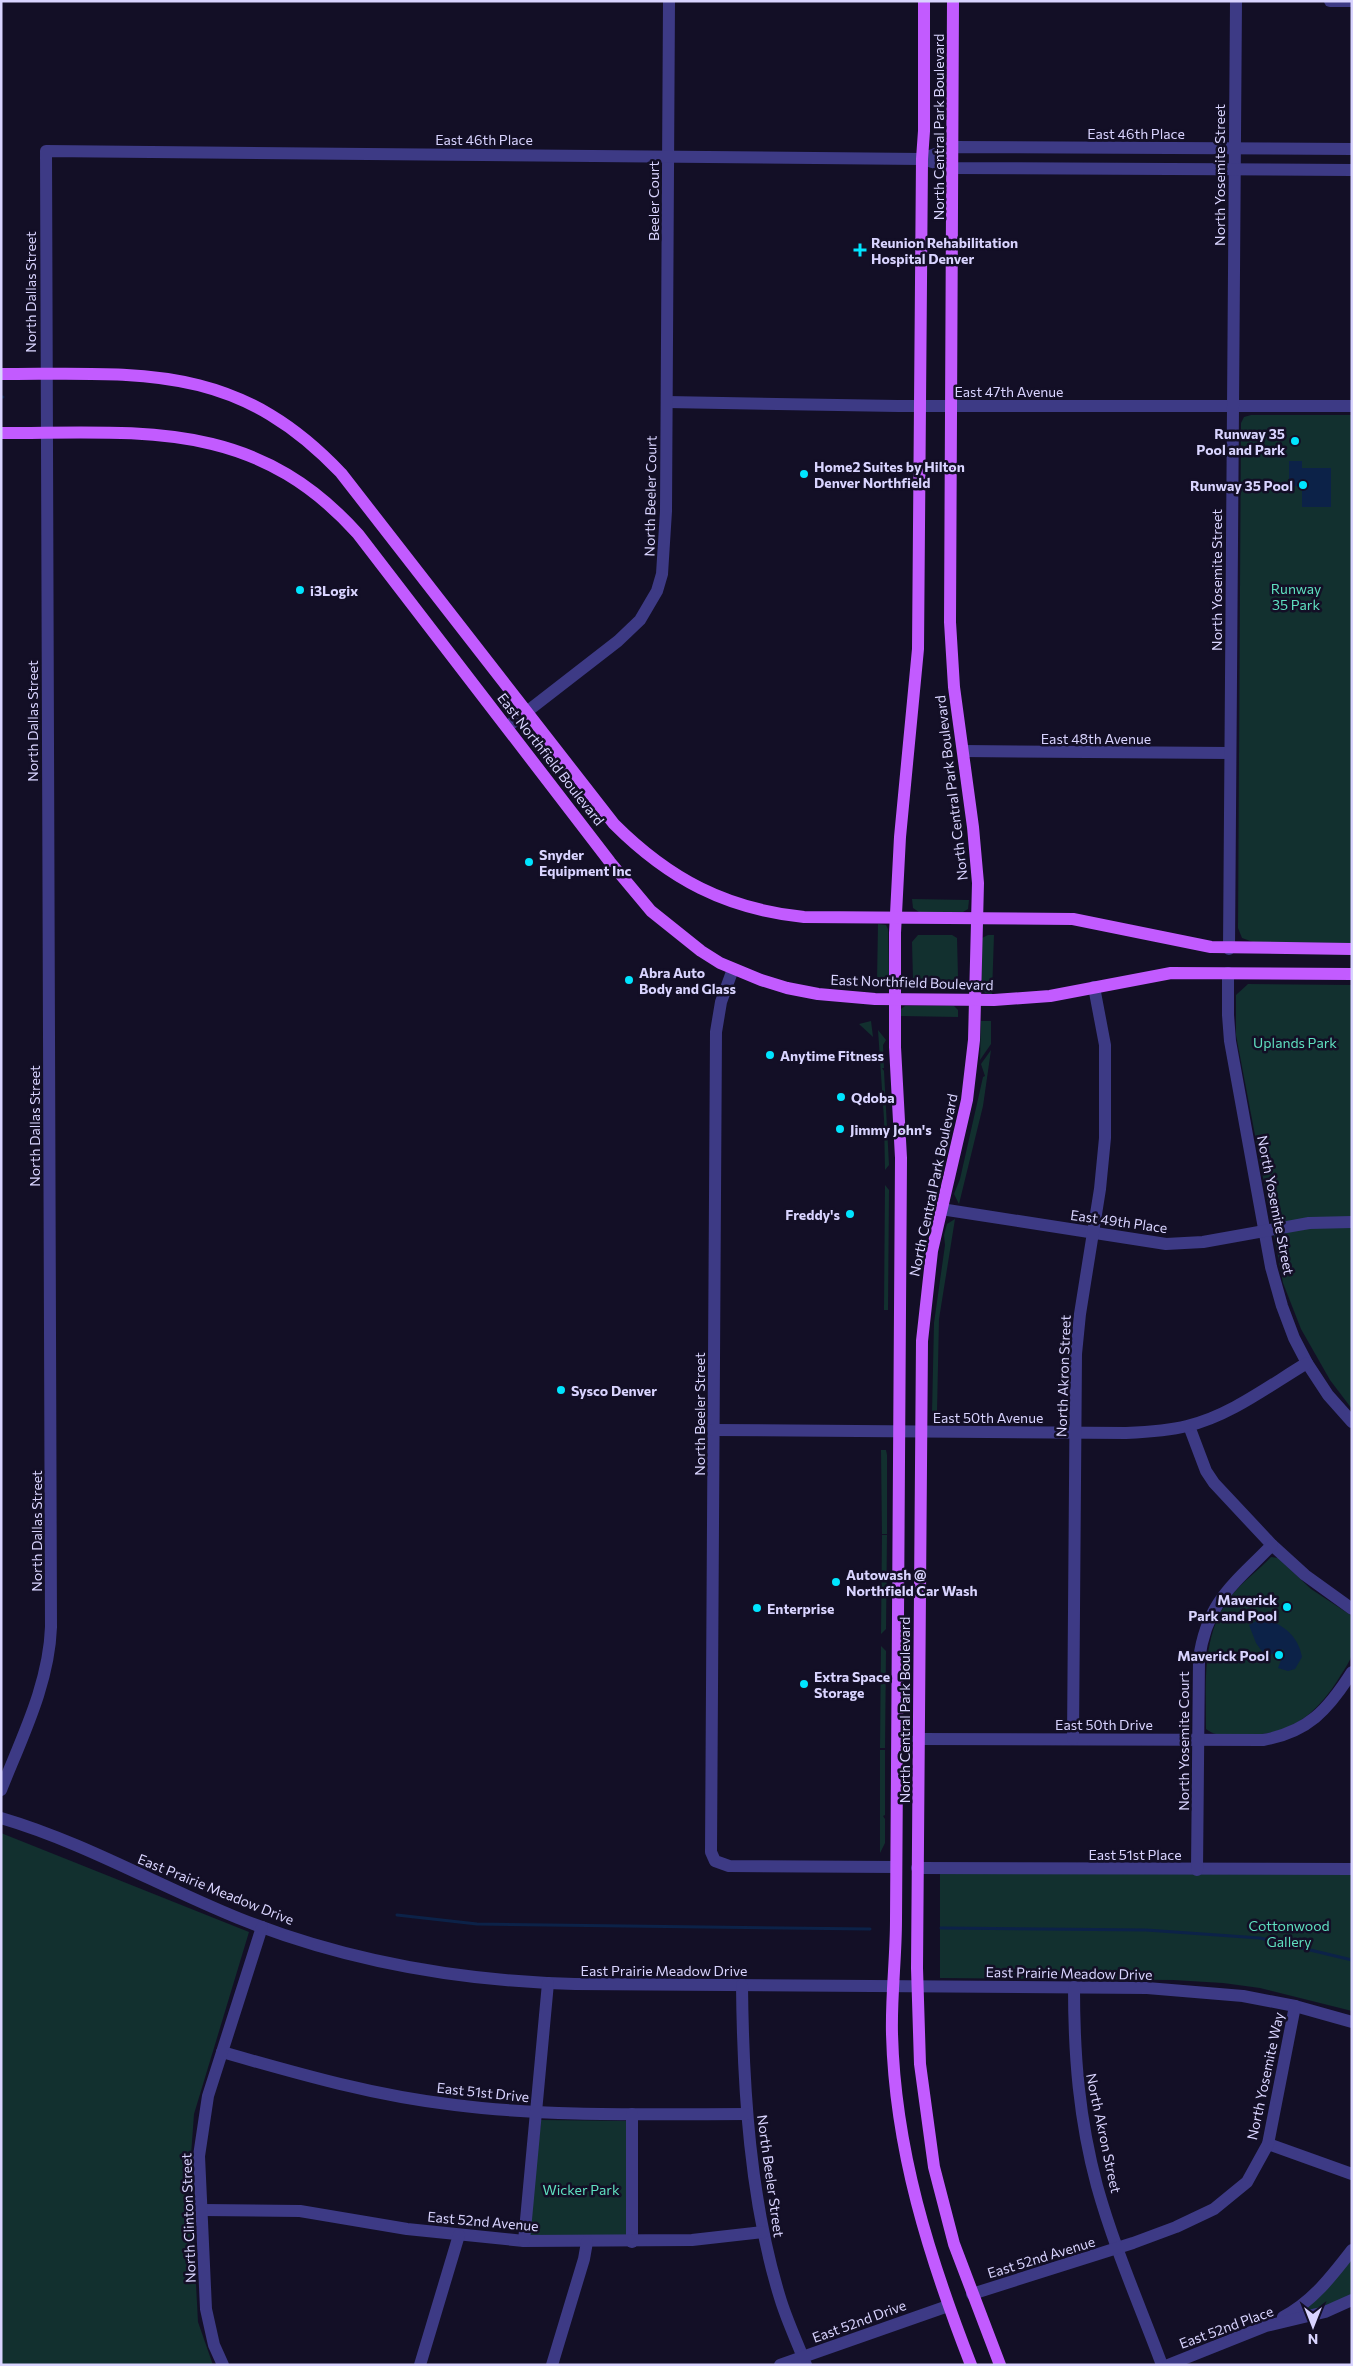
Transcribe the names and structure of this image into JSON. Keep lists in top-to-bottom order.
{
  "streets": {
    "main road": ["North Central Park Boulevard", "East Northfield Boulevard"],
    "street": [
      "East 46th Place",
      "North Yosemite Street",
      "Beeler Court",
      "North Dallas Street",
      "East 47th Avenue",
      "North Beeler Court",
      "East 48th Avenue",
      "East 49th Place",
      "North Akron Street",
      "North Beeler Street",
      "East 50th Avenue",
      "East 50th Drive",
      "North Yosemite Court",
      "East 51st Place",
      "East Prairie Meadow Drive",
      "North Yosemite Way",
      "East 51st Drive",
      "North Clinton Street",
      "East 52nd Avenue",
      "East 52nd Drive",
      "East 52nd Place"
    ]
  },
  "crossings": [
    ["North Central Park Boulevard", "East 46th Place"],
    ["North Central Park Boulevard", "East 47th Avenue"],
    ["North Central Park Boulevard", "East 48th Avenue"],
    ["North Central Park Boulevard", "East Northfield Boulevard"],
    ["North Central Park Boulevard", "East 49th Place"],
    ["North Central Park Boulevard", "North Beeler Street"],
    ["North Central Park Boulevard", "East 50th Avenue"],
    ["North Central Park Boulevard", "East 50th Drive"],
    ["North Central Park Boulevard", "East 51st Place"],
    ["North Central Park Boulevard", "East Prairie Meadow Drive"],
    ["North Central Park Boulevard", "East 52nd Avenue"],
    ["North Central Park Boulevard", "East 52nd Drive"],
    ["East 46th Place", "North Yosemite Street"],
    ["East 46th Place", "Beeler Court"],
    ["East 46th Place", "North Dallas Street"],
    ["North Yosemite Street", "East 47th Avenue"],
    ["North Yosemite Street", "East 48th Avenue"],
    ["North Yosemite Street", "East Northfield Boulevard"],
    ["North Yosemite Street", "East 49th Place"],
    ["North Yosemite Street", "East 50th Avenue"],
    ["Beeler Court", "East 47th Avenue"],
    ["Beeler Court", "North Beeler Court"],
    ["North Dallas Street", "East Northfield Boulevard"],
    ["East 47th Avenue", "North Beeler Court"],
    ["North Beeler Court", "East Northfield Boulevard"],
    ["East Northfield Boulevard", "North Akron Street"],
    ["East Northfield Boulevard", "North Beeler Street"],
    ["East 49th Place", "North Akron Street"],
    ["North Akron Street", "East 50th Avenue"],
    ["North Akron Street", "East 50th Drive"],
    ["North Akron Street", "East Prairie Meadow Drive"],
    ["North Akron Street", "North Yosemite Way"],
    ["North Akron Street", "East 52nd Avenue"],
    ["North Beeler Street", "East 50th Avenue"],
    ["North Beeler Street", "East Prairie Meadow Drive"],
    ["North Beeler Street", "East 51st Drive"],
    ["North Beeler Street", "East 52nd Avenue"],
    ["North Beeler Street", "East 52nd Drive"],
    ["East 50th Drive", "North Yosemite Court"],
    ["North Yosemite Court", "East 51st Place"],
    ["East Prairie Meadow Drive", "North Yosemite Way"],
    ["East Prairie Meadow Drive", "North Clinton Street"],
    ["North Yosemite Way", "East 52nd Avenue"],
    ["East 51st Drive", "North Clinton Street"],
    ["North Clinton Street", "East 52nd Avenue"]
  ],
  "parks": [
    "Runway 35 Park",
    "Uplands Park",
    "Cottonwood Gallery",
    "Wicker Park"
  ],
  "places": {
    "health": ["Reunion Rehabilitation Hospital Denver"],
    "other": [
      "Runway 35 Pool and Park",
      "Home2 Suites by Hilton Denver Northfield",
      "Runway 35 Pool",
      "i3Logix",
      "Snyder Equipment Inc",
      "Abra Auto Body and Glass",
      "Anytime Fitness",
      "Qdoba",
      "Jimmy John's",
      "Freddy's",
      "Sysco Denver",
      "Autowash @ Northfield Car Wash",
      "Maverick Park and Pool",
      "Enterprise",
      "Maverick Pool",
      "Extra Space Storage"
    ]
  },
  "north": "bottom"
}
